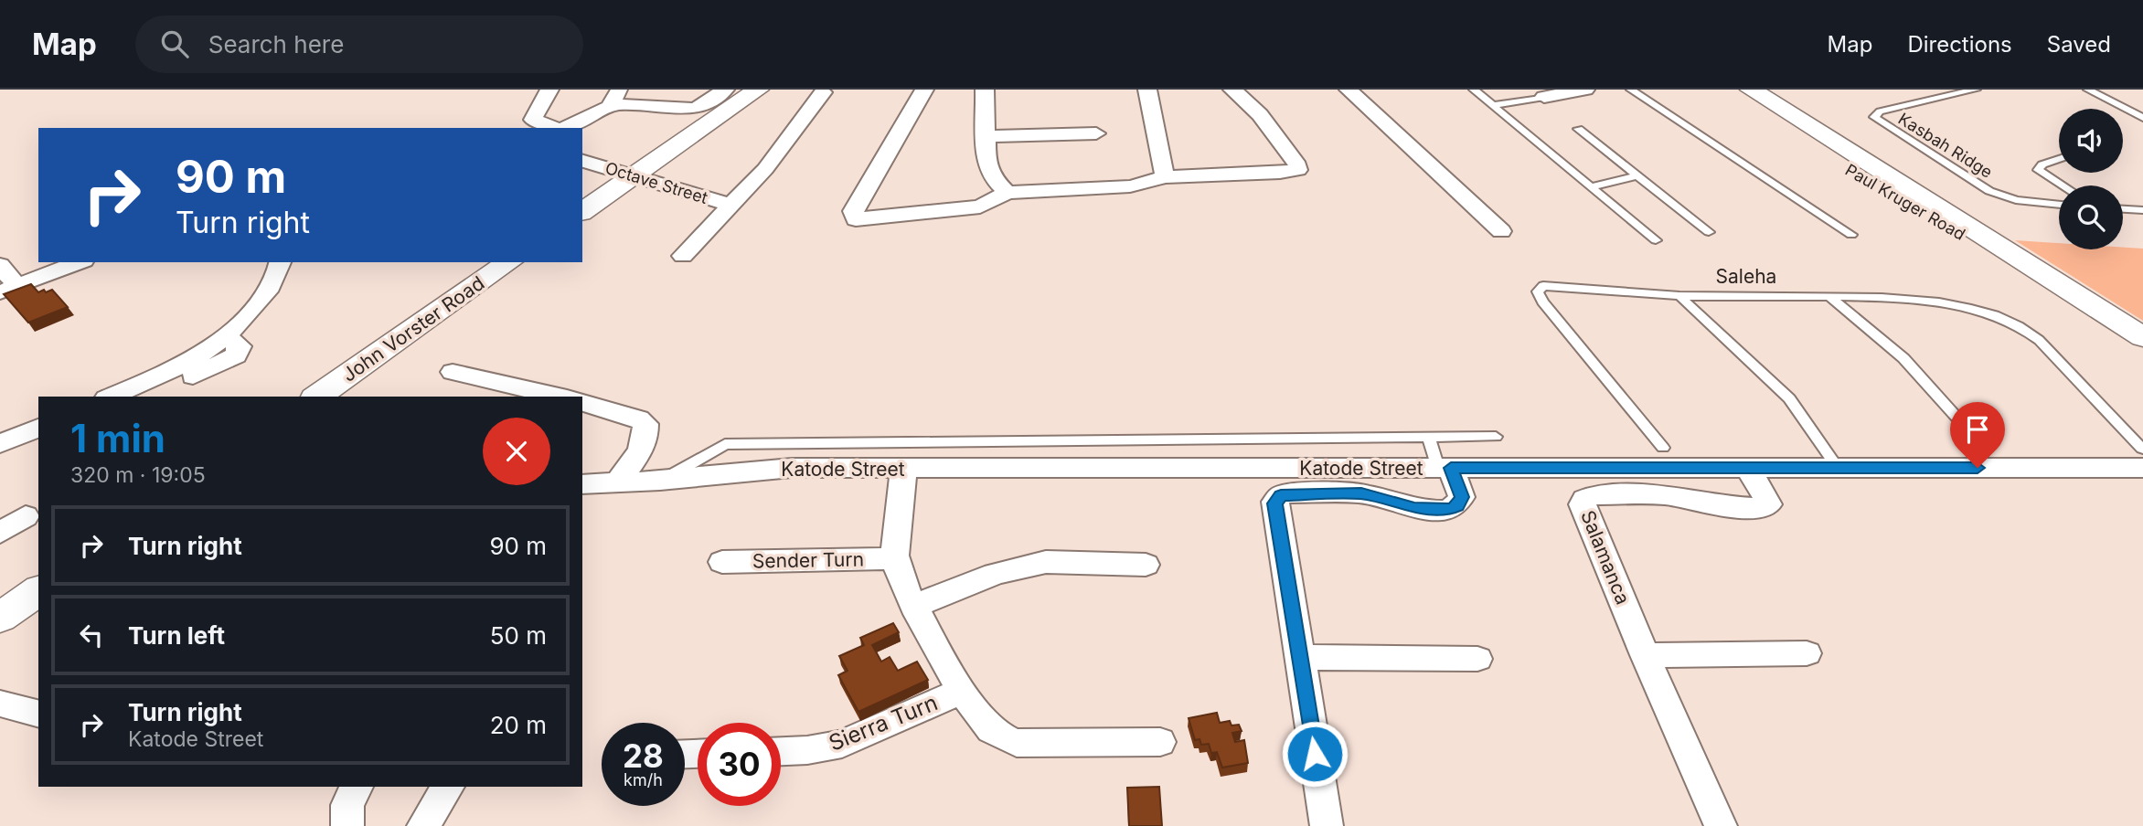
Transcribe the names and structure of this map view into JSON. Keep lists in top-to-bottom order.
{
  "streets": {
    "street": [
      "Octave Street",
      "Paul Kruger Road",
      "John Vorster Road",
      "Katode Street",
      "Salamanca",
      "Sender Turn",
      "Sierra Turn"
    ],
    "lane": ["Kasbah Ridge", "Saleha"]
  },
  "crossings": [
    ["Saleha", "Katode Street"],
    ["Katode Street", "Salamanca"]
  ],
  "page": {
    "header": "Map",
    "search": "Search here",
    "nav": ["Map", "Directions", "Saved"],
    "turn": ["90 m", "Turn right"],
    "heading": ["1 min", "320 m · 19:05"],
    "list": [
      {
        "name": "Turn right",
        "value": "90 m"
      },
      {
        "name": "Turn left",
        "value": "50 m"
      },
      {
        "name": "Turn right",
        "note": "Katode Street",
        "value": "20 m"
      }
    ],
    "speed": "28 km/h",
    "limit": "30"
  }
}
